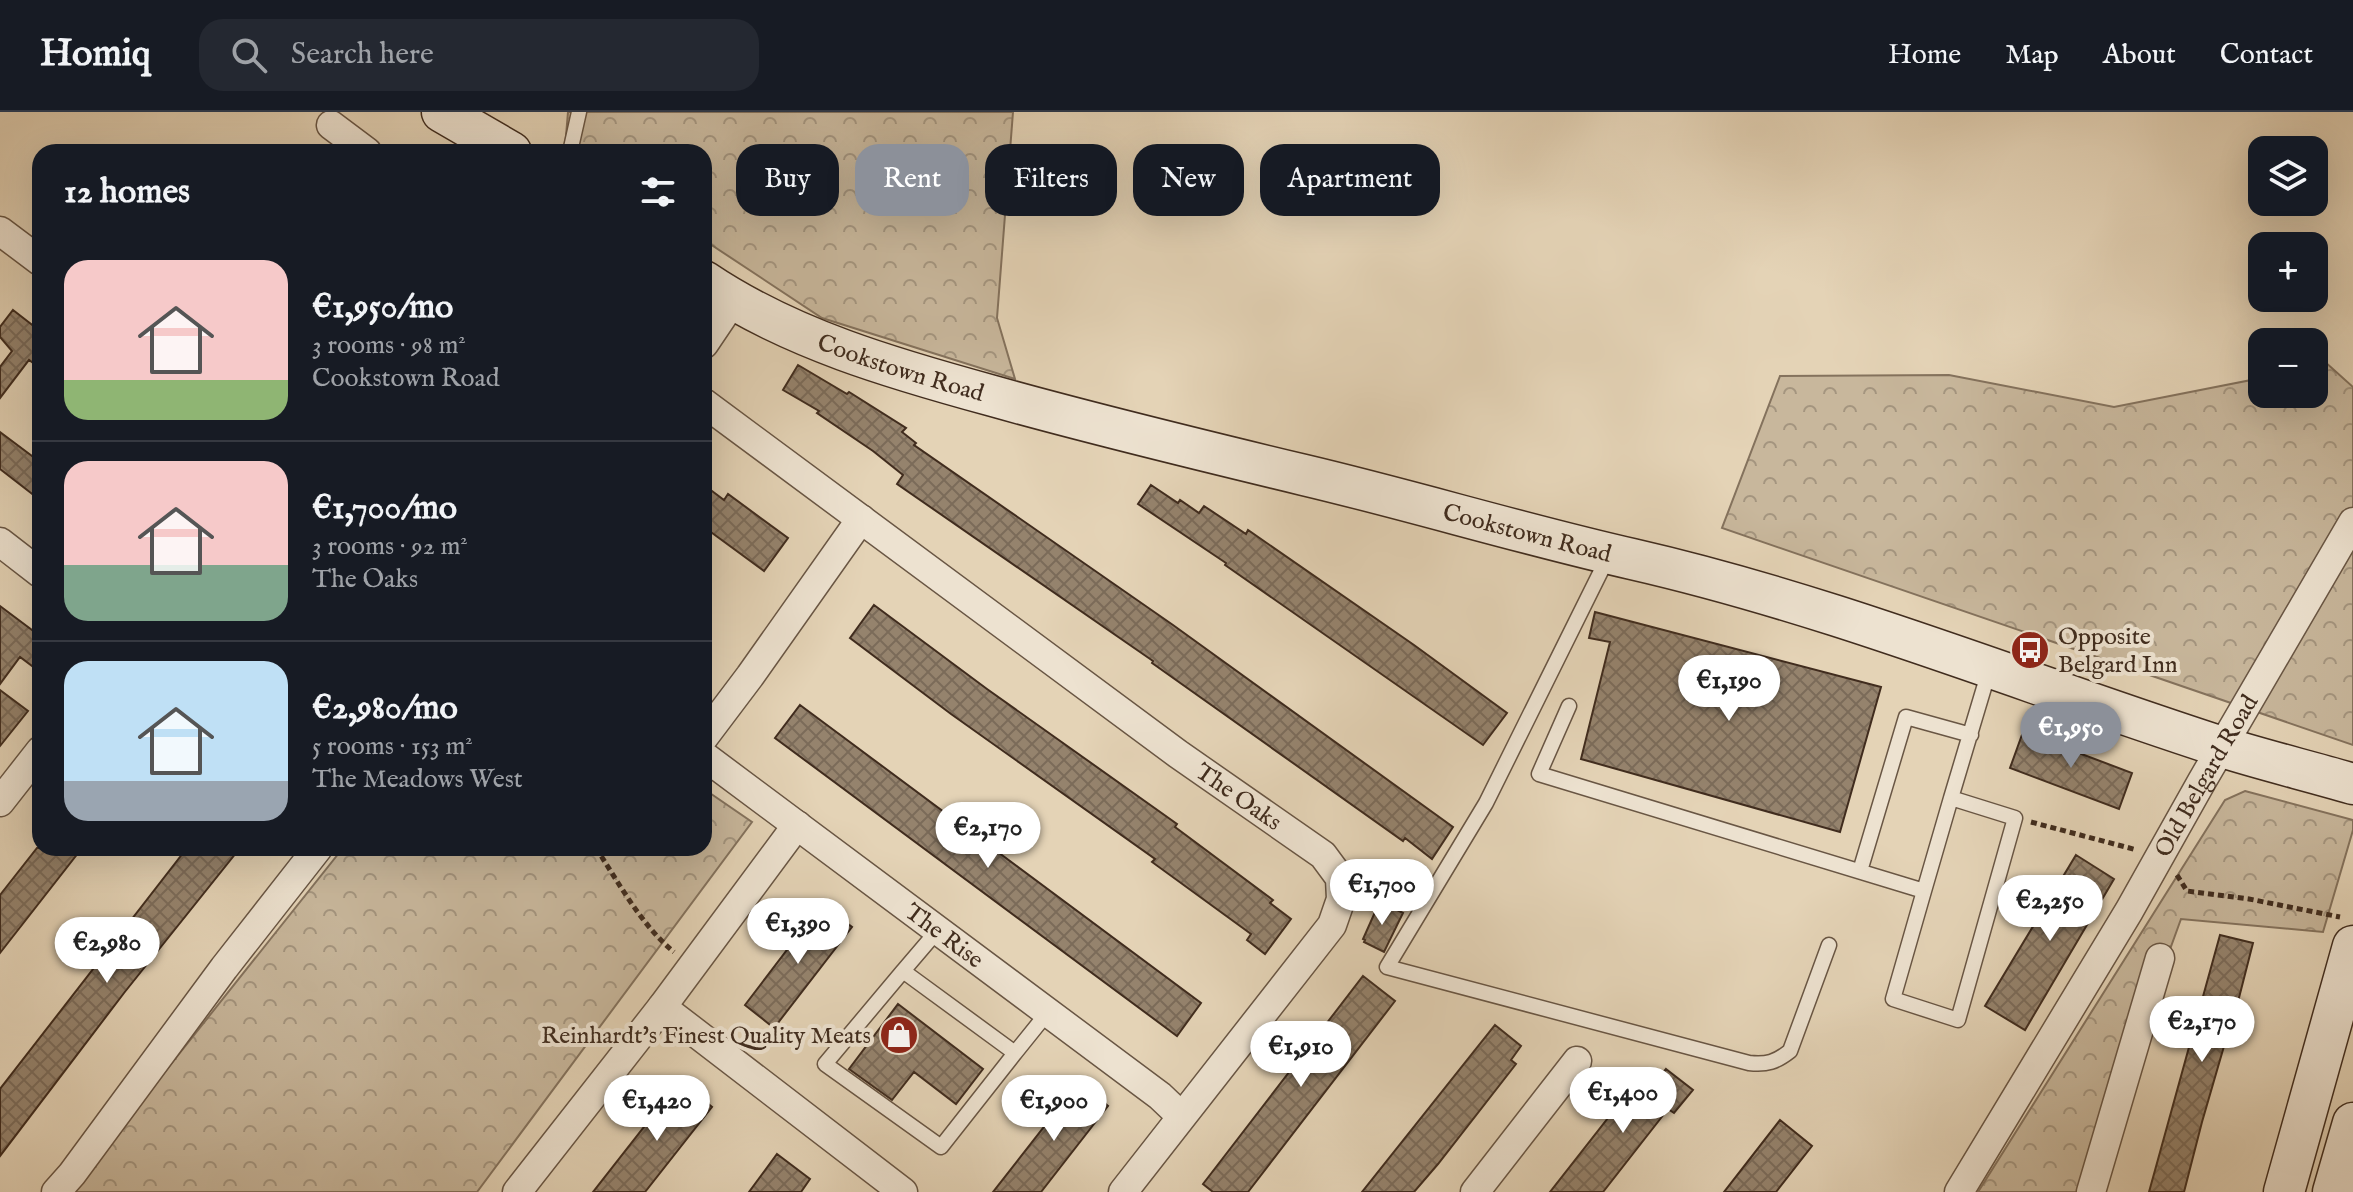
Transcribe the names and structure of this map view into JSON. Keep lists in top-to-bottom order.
{
  "streets": {
    "street": [
      "Cookstown Road",
      "Old Belgard Road",
      "The Oaks",
      "The Rise"
    ]
  },
  "crossings": [
    ["Cookstown Road", "Old Belgard Road"],
    ["The Oaks", "The Rise"]
  ],
  "places": {
    "bus stop": ["Opposite Belgard Inn"],
    "shop": ["Reinhardt's Finest Quality Meats"]
  },
  "page": {
    "header": "Homiq",
    "search": "Search here",
    "nav": [
      "Home",
      "Map",
      "About",
      "Contact"
    ],
    "map_buttons": ["+", "−"],
    "chip": [
      "Buy",
      "Rent",
      "Filters",
      "New",
      "Apartment"
    ],
    "heading": "12 homes",
    "list": [
      {
        "name": "€1,950/mo",
        "note": "3 rooms · 98 m² · Cookstown Road"
      },
      {
        "name": "€1,700/mo",
        "note": "3 rooms · 92 m² · The Oaks"
      },
      {
        "name": "€2,980/mo",
        "note": "5 rooms · 153 m² · The Meadows West"
      }
    ],
    "price": [
      "€1,190",
      "€1,950",
      "€2,170",
      "€1,700",
      "€2,250",
      "€1,390",
      "€2,980",
      "€2,170",
      "€1,910",
      "€1,400",
      "€1,420",
      "€1,900"
    ]
  }
}
